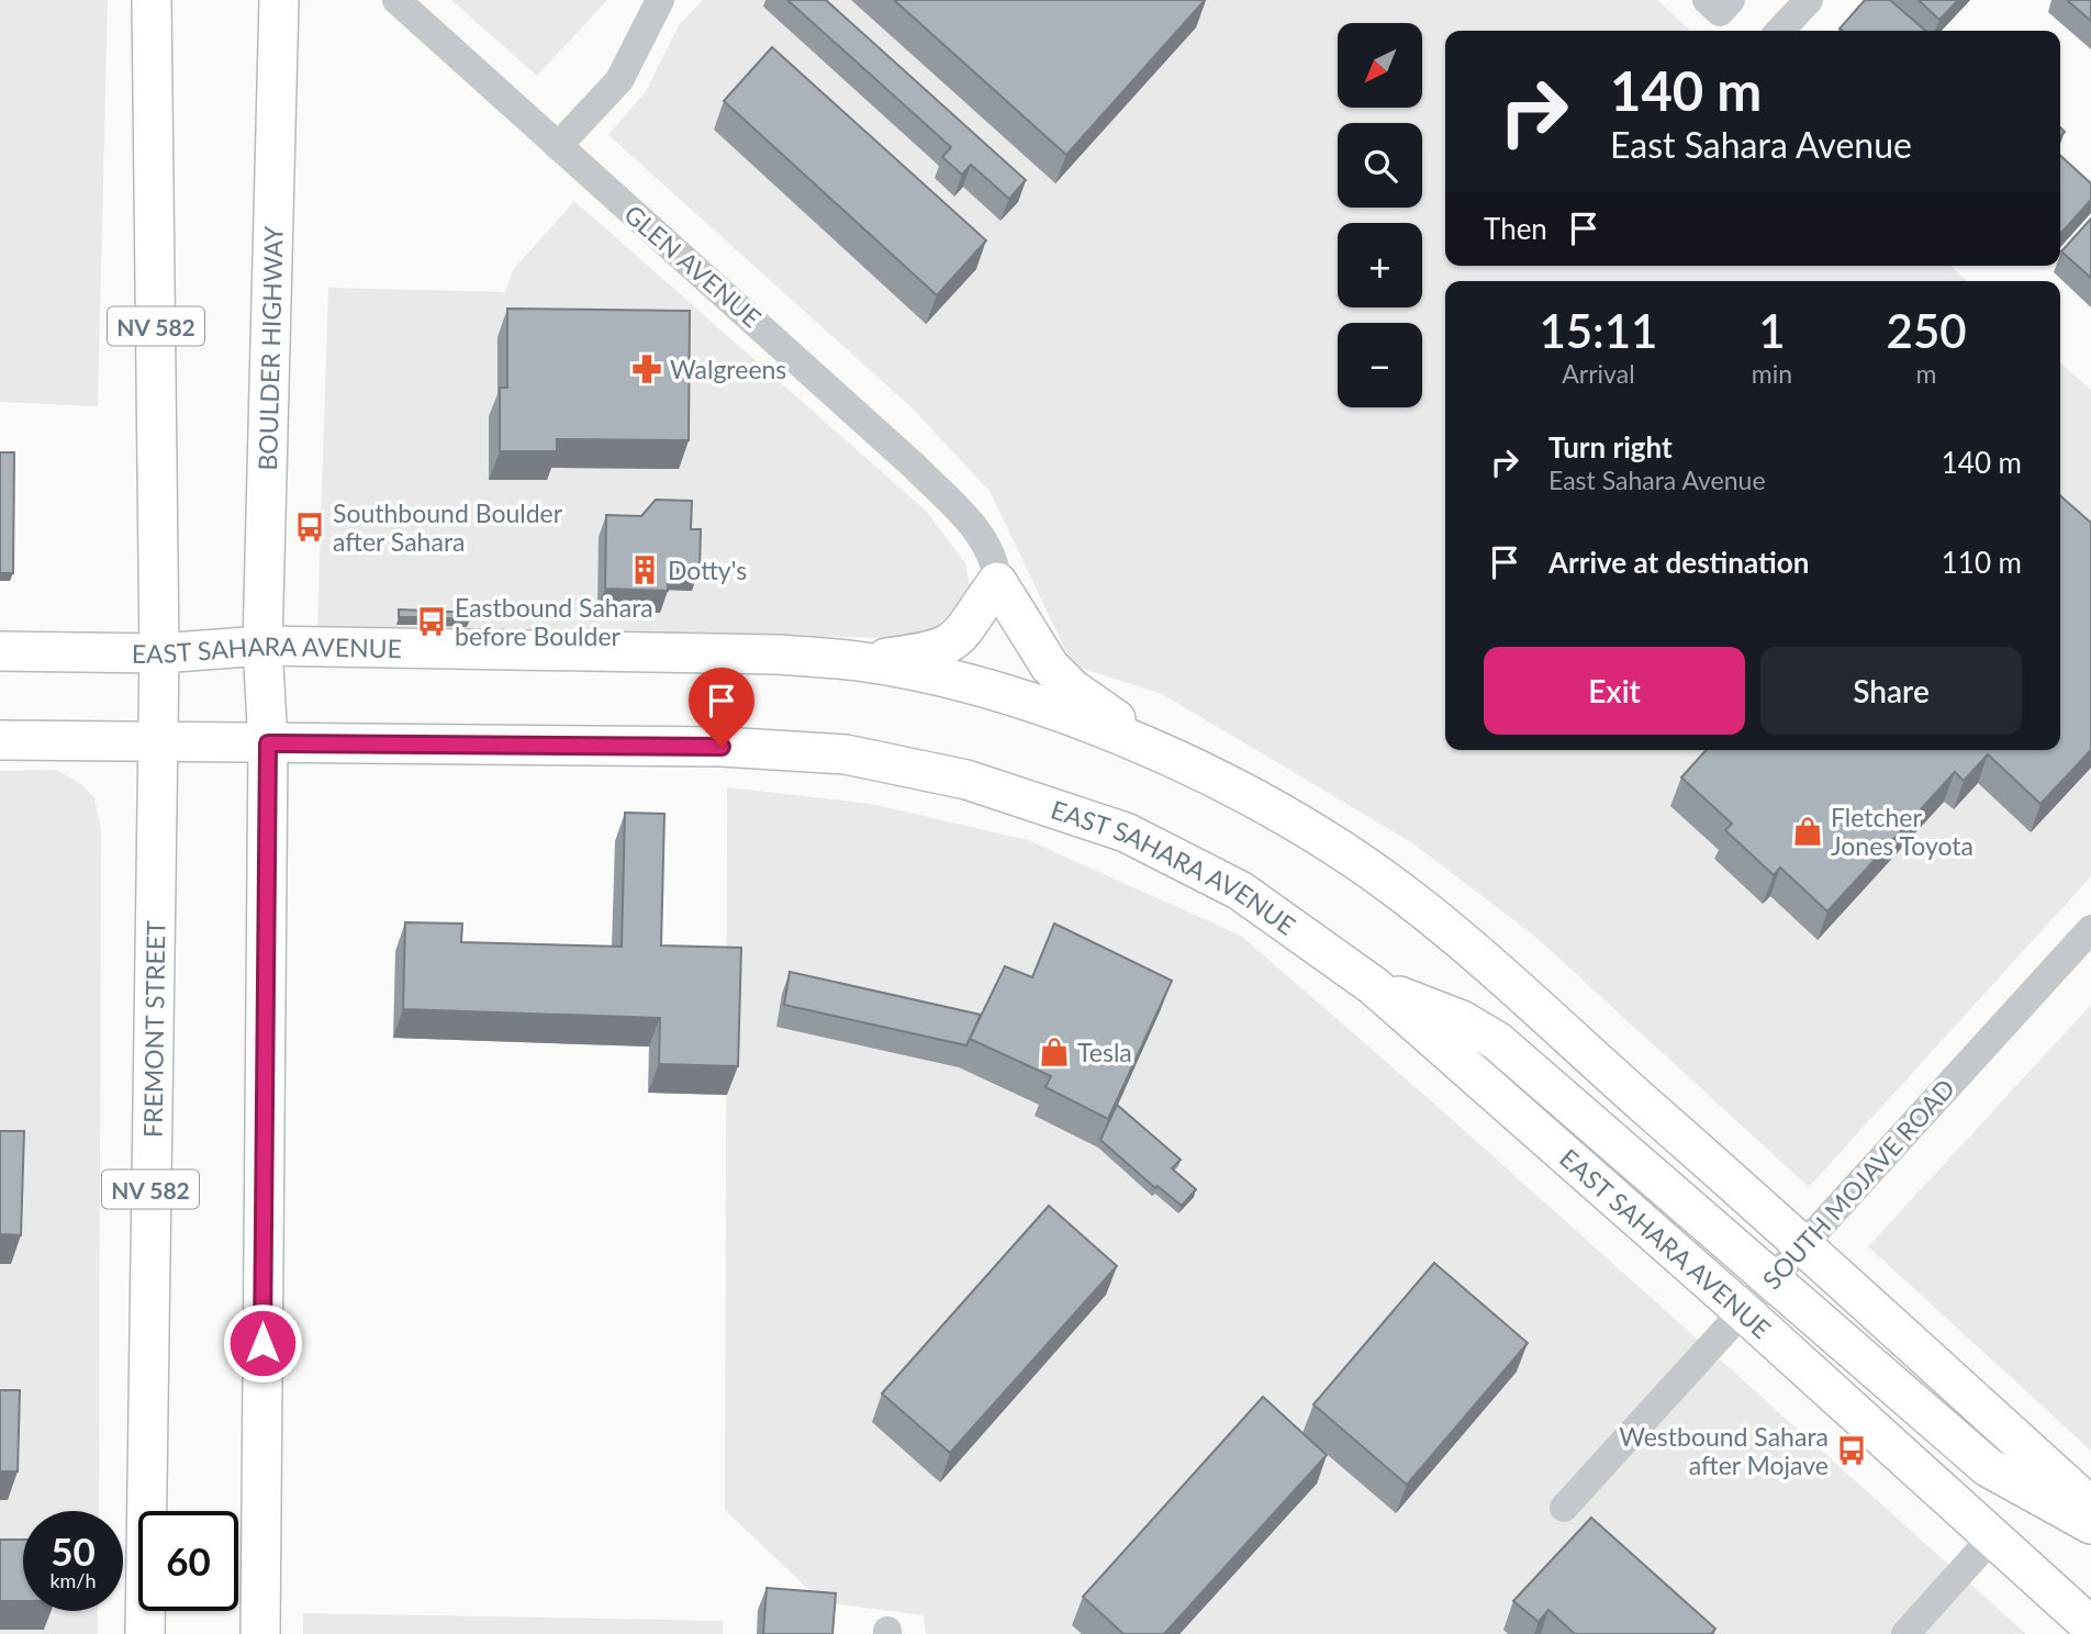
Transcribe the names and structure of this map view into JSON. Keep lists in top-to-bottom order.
{
  "streets": {
    "main road": [
      "NV 582",
      "BOULDER HIGHWAY",
      "EAST SAHARA AVENUE",
      "FREMONT STREET"
    ],
    "street": ["GLEN AVENUE", "SOUTH MOJAVE ROAD"]
  },
  "crossings": [
    ["NV 582", "EAST SAHARA AVENUE"],
    ["NV 582", "FREMONT STREET"],
    ["BOULDER HIGHWAY", "EAST SAHARA AVENUE"],
    ["EAST SAHARA AVENUE", "FREMONT STREET"],
    ["EAST SAHARA AVENUE", "SOUTH MOJAVE ROAD"]
  ],
  "places": {
    "pharmacy": ["Walgreens"],
    "bus stop": ["Southbound Boulder after Sahara", "Eastbound Sahara before Boulder", "Westbound Sahara after Mojave"],
    "building": ["Dotty's"],
    "shop": ["Fletcher Jones Toyota", "Tesla"]
  },
  "north": "bottom left",
  "page": {
    "map_buttons": ["+", "−"],
    "turn": ["140 m", "East Sahara Avenue"],
    "then": "Then",
    "eta": [
      "15:11",
      "Arrival",
      "1",
      "min",
      "250",
      "m"
    ],
    "list": [
      {
        "name": "Turn right",
        "note": "East Sahara Avenue",
        "value": "140 m"
      },
      {
        "name": "Arrive at destination",
        "value": "110 m"
      }
    ],
    "buttons": ["Exit", "Share"],
    "speed": "50 km/h",
    "limit": "60"
  }
}
